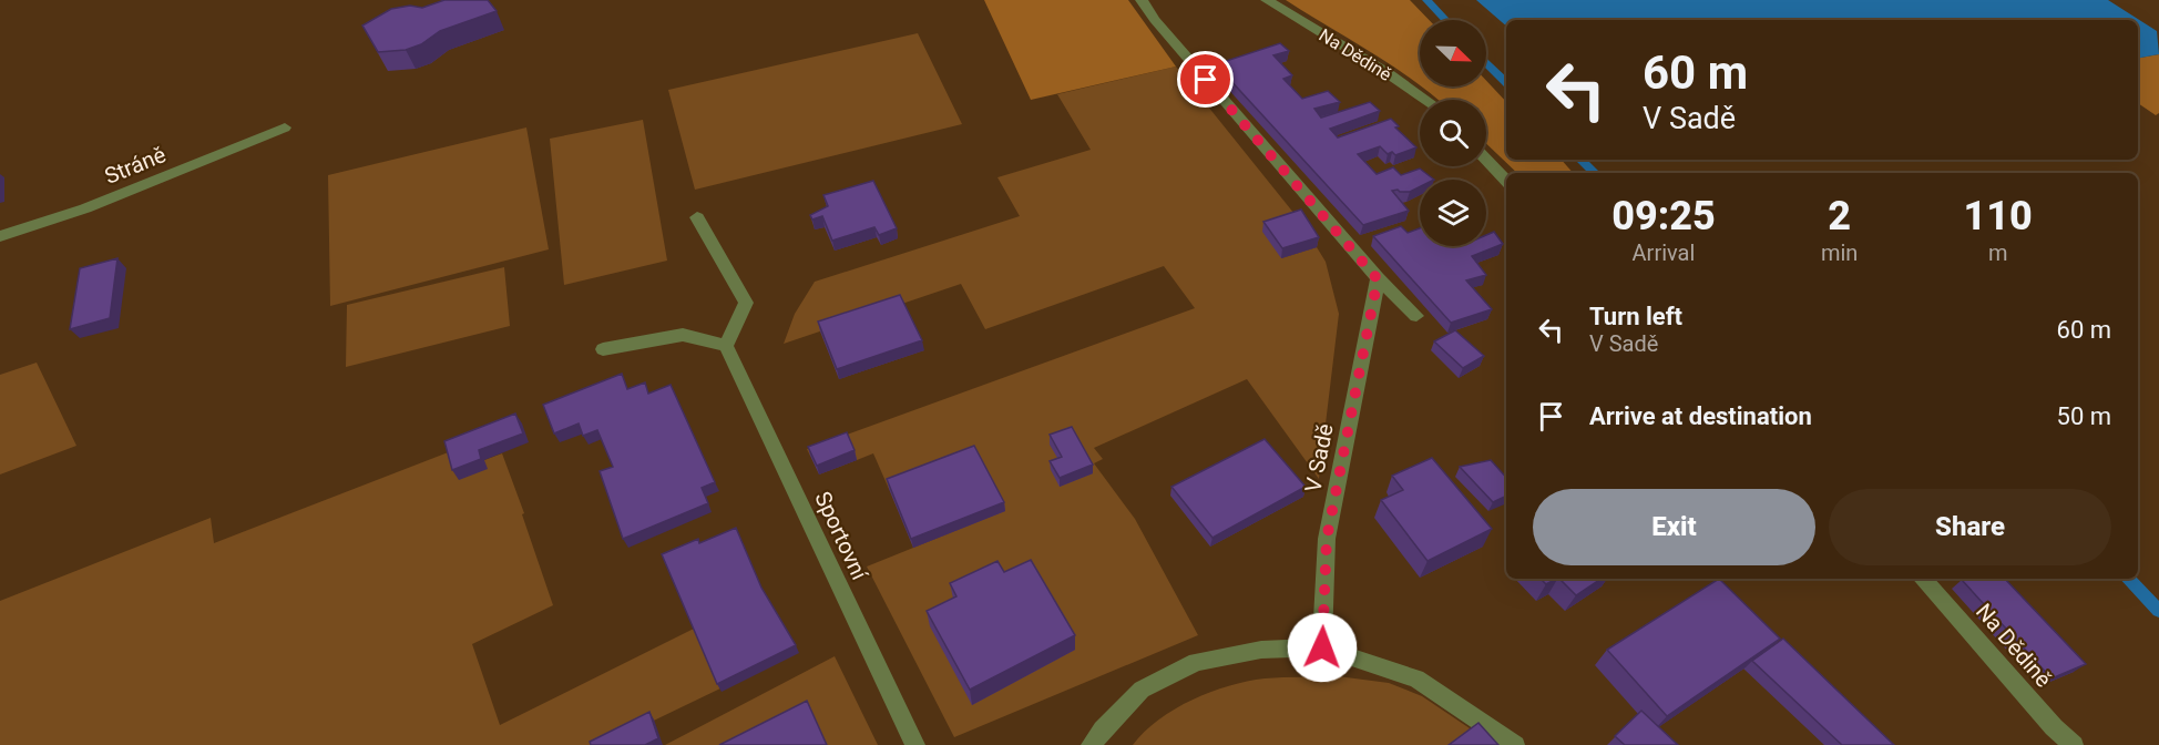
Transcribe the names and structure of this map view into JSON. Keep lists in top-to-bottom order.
{
  "streets": {
    "street": [
      "Na Dědině",
      "Stráně",
      "V Sadě",
      "Sportovní"
    ]
  },
  "north": "bottom right",
  "page": {
    "turn": ["60 m", "V Sadě"],
    "eta": [
      "09:25",
      "Arrival",
      "2",
      "min",
      "110",
      "m"
    ],
    "list": [
      {
        "name": "Turn left",
        "note": "V Sadě",
        "value": "60 m"
      },
      {
        "name": "Arrive at destination",
        "value": "50 m"
      }
    ],
    "buttons": ["Exit", "Share"]
  }
}
